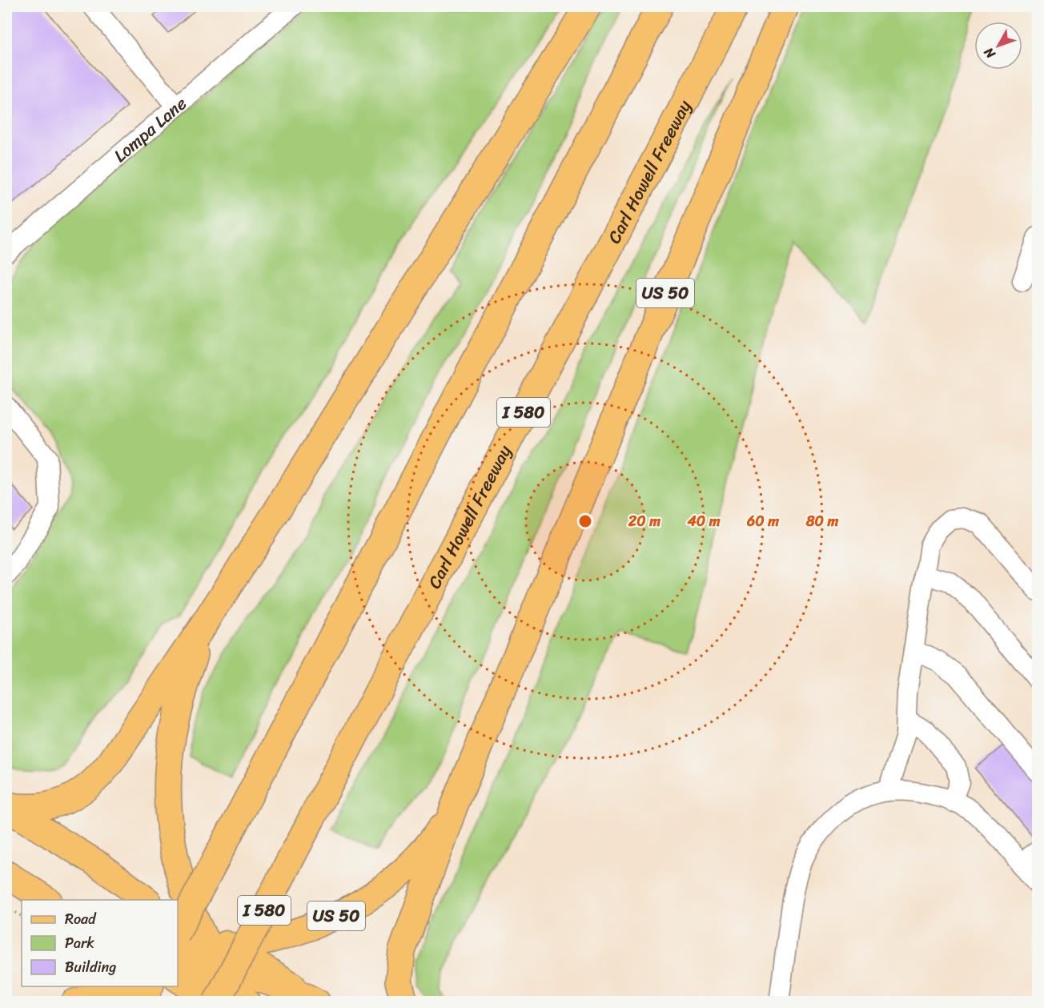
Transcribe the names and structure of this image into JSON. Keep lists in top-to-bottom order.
{
  "streets": {
    "highway": ["Carl Howell Freeway", "US 50", "I 580"],
    "street": ["Lompa Lane"]
  },
  "legend": ["Road", "Park", "Building"],
  "north": "bottom left",
  "rings": [
    "20 m",
    "40 m",
    "60 m",
    "80 m"
  ]
}
